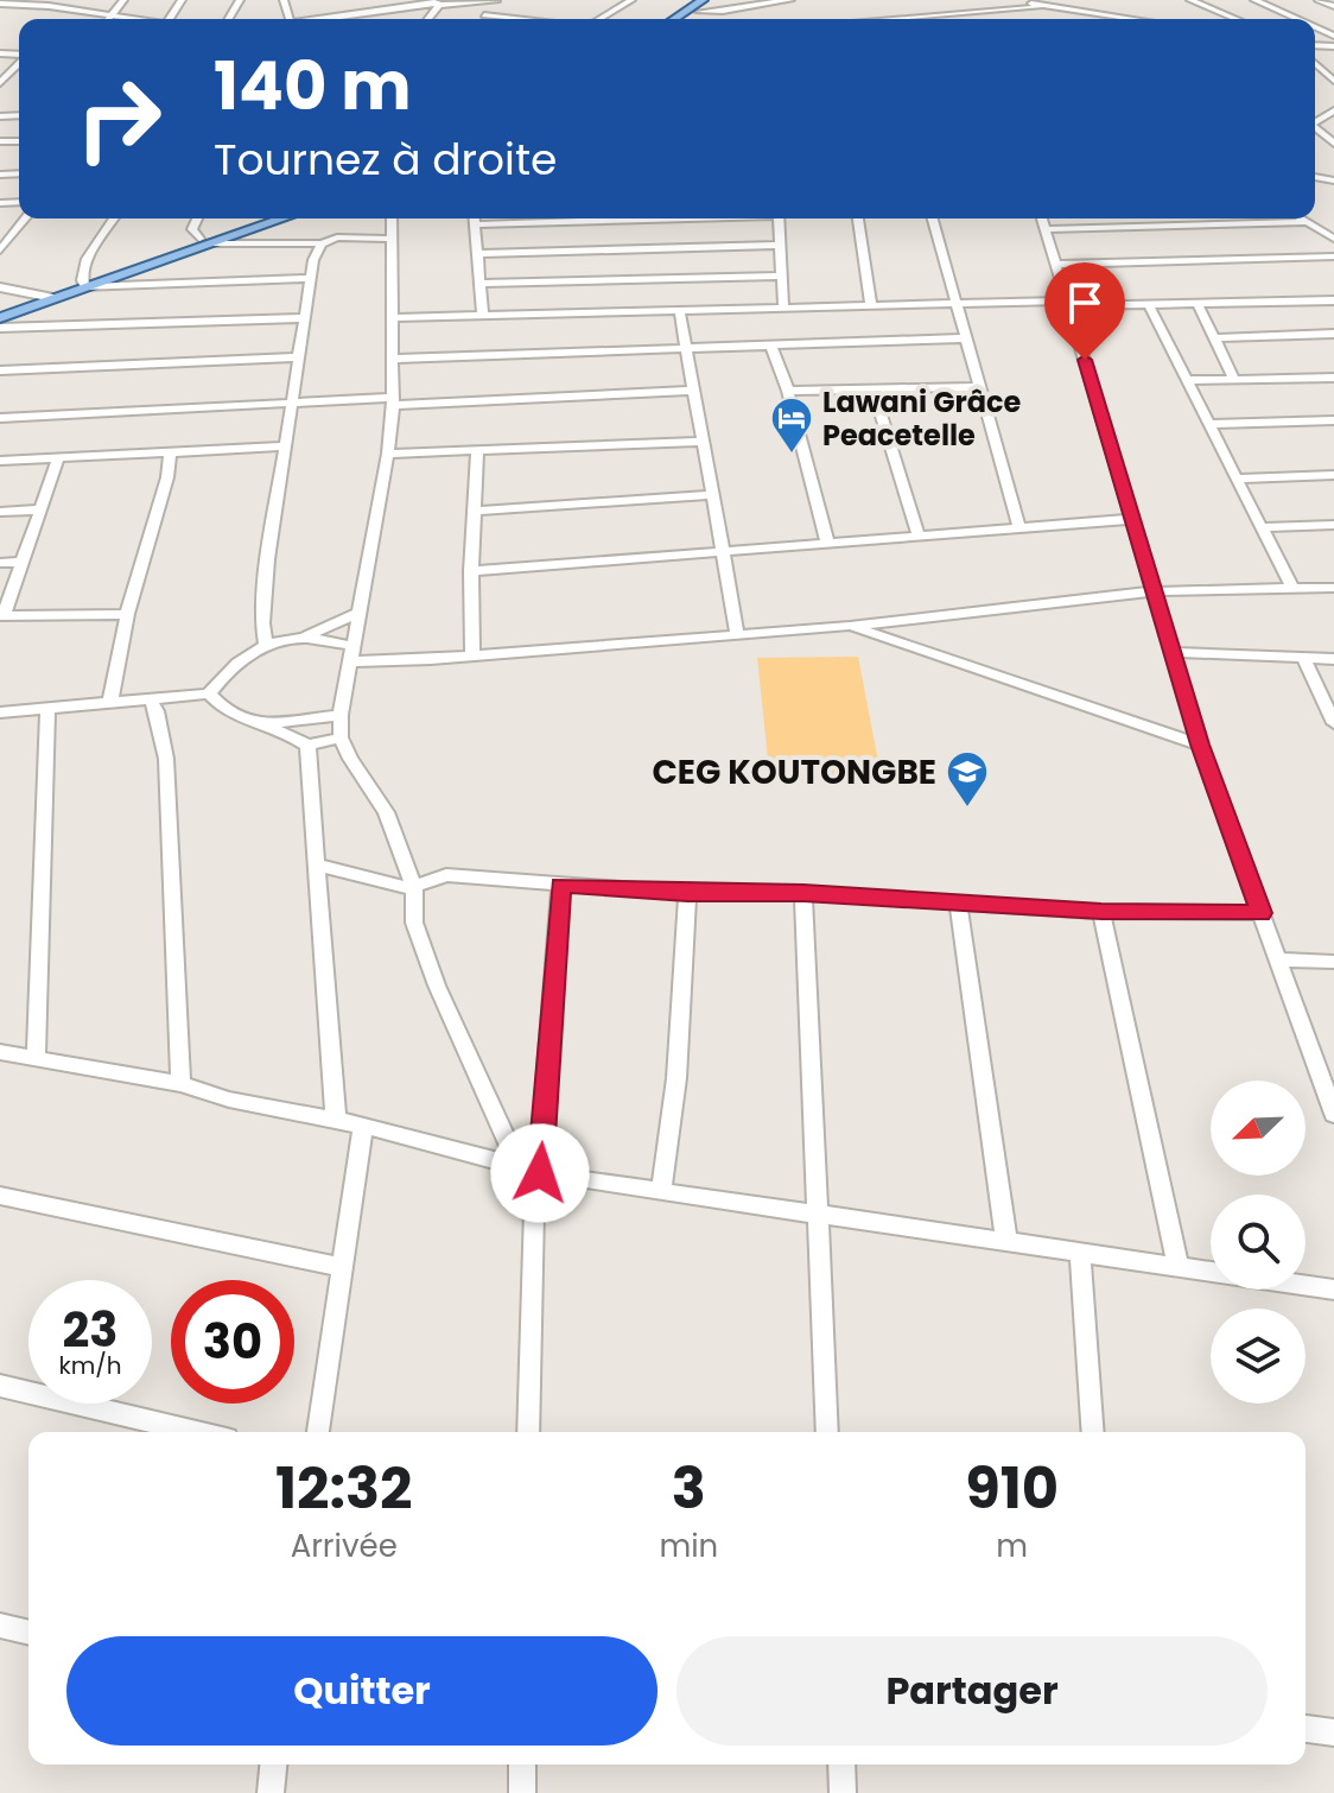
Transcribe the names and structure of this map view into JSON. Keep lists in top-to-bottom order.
{
  "places": {
    "hotel": ["Lawani Grâce Peacetelle"],
    "school or university": ["CEG KOUTONGBE"]
  },
  "north": "bottom left",
  "page": {
    "turn": ["140 m", "Tournez à droite"],
    "speed": "23 km/h",
    "limit": "30",
    "eta": [
      "12:32",
      "Arrivée",
      "3",
      "min",
      "910",
      "m"
    ],
    "buttons": ["Quitter", "Partager"]
  }
}
